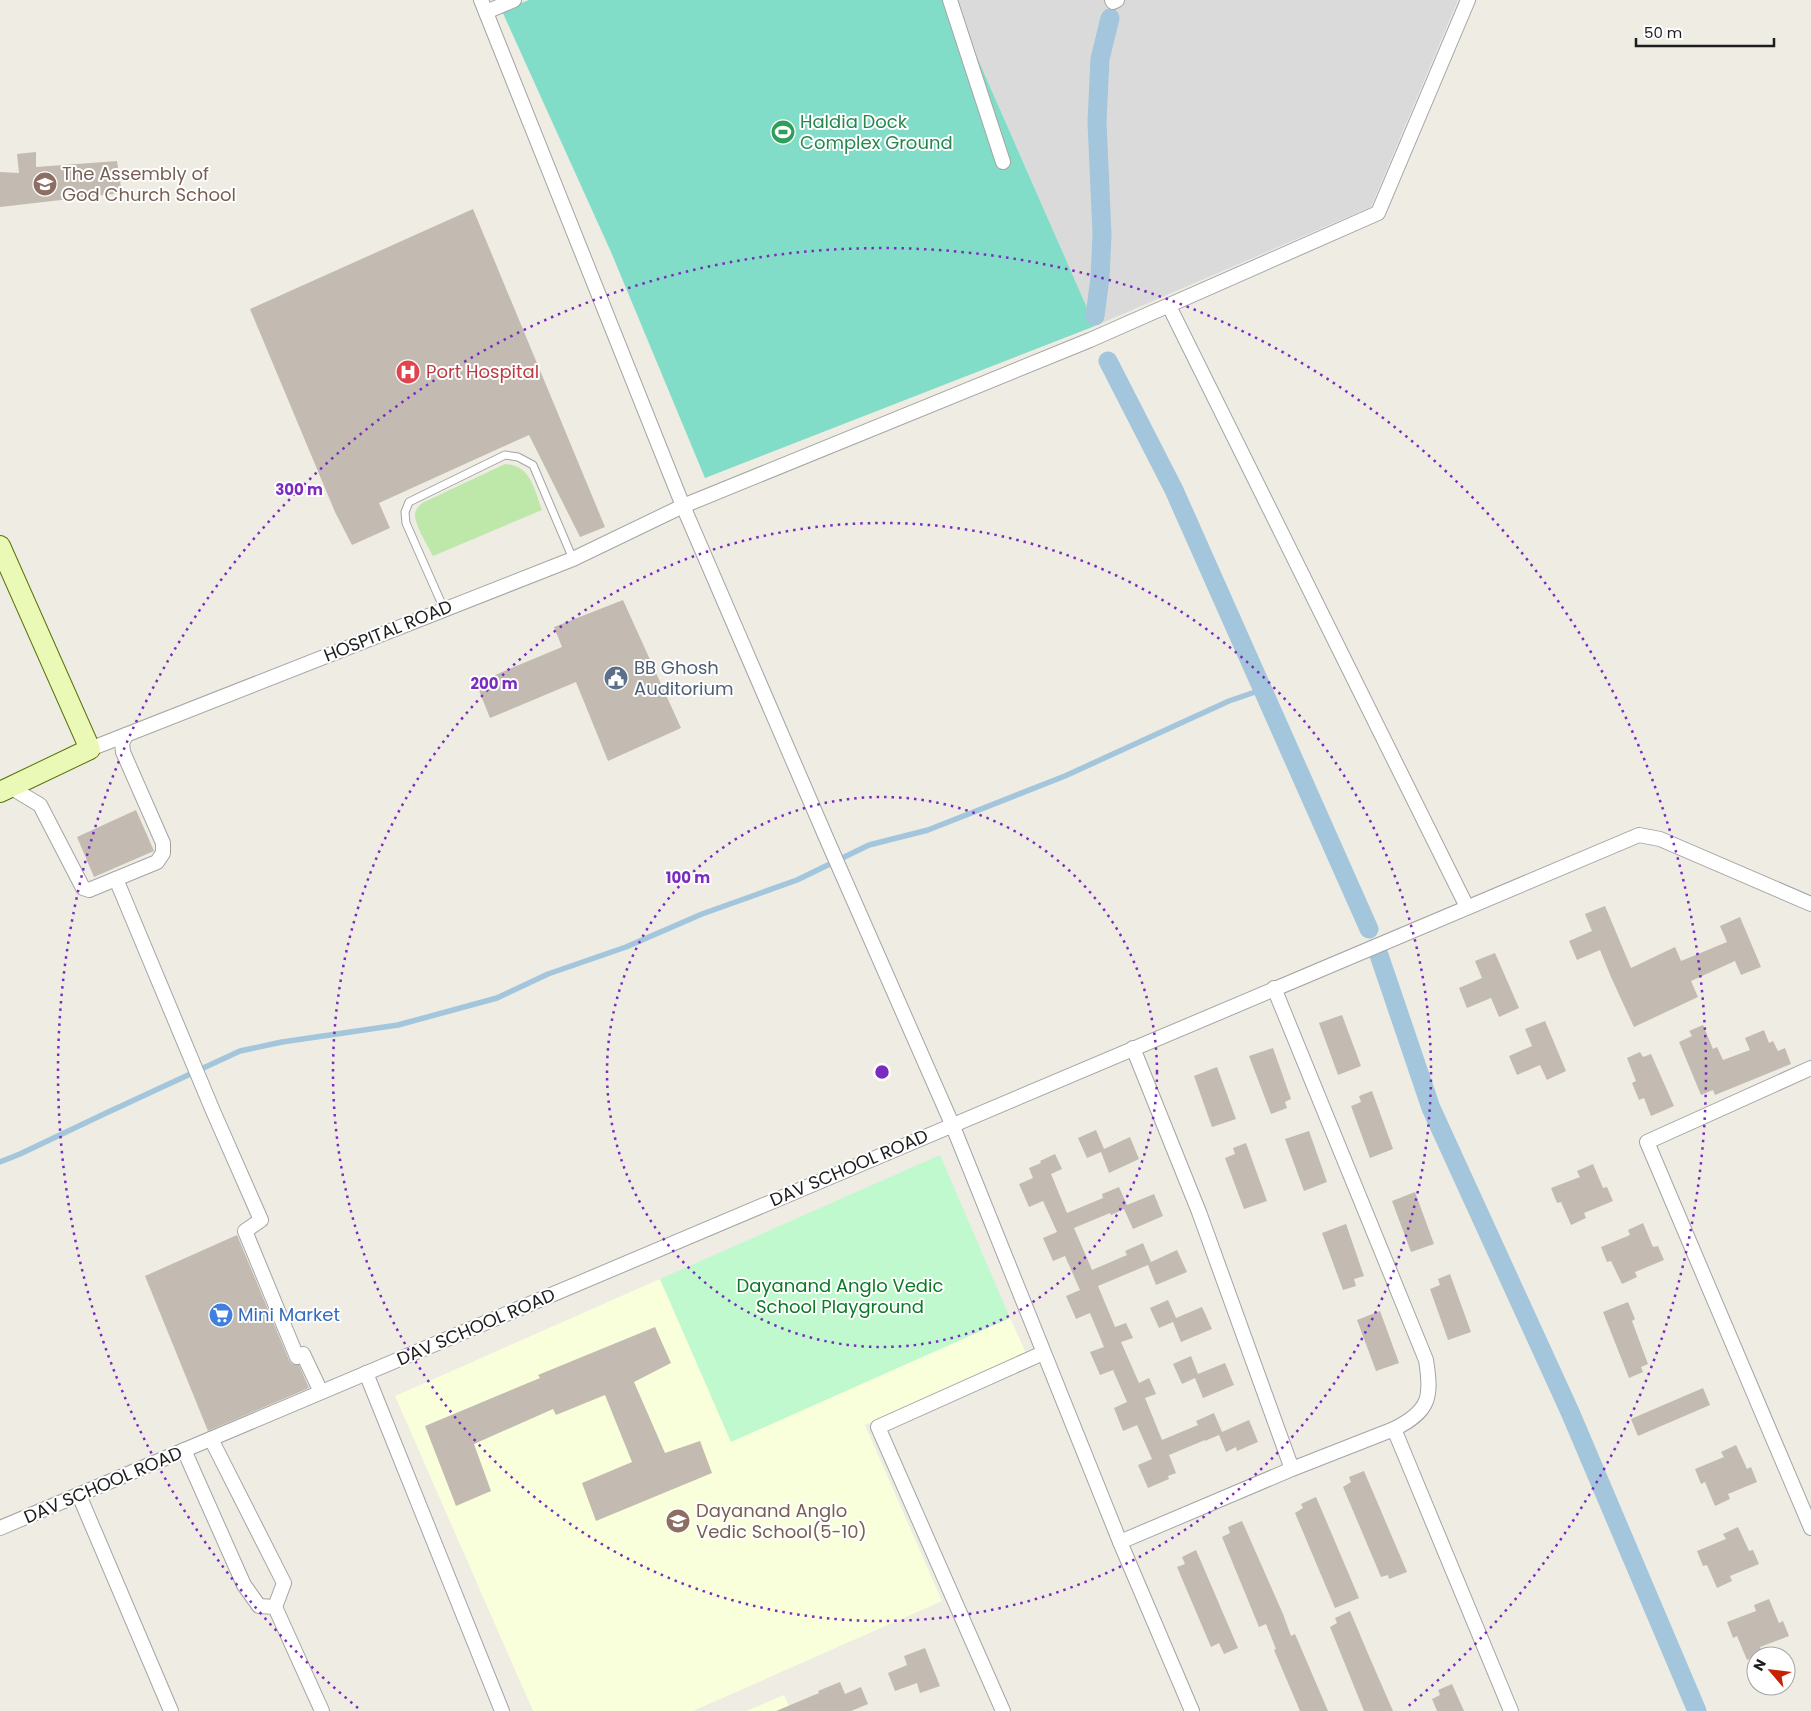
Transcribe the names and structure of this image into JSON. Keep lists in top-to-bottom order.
{
  "streets": {
    "street": ["HOSPITAL ROAD", "DAV SCHOOL ROAD"]
  },
  "parks": ["Dayanand Anglo Vedic School Playground"],
  "places": {
    "sports": ["Haldia Dock Complex Ground"],
    "school or university": ["The Assembly of God Church School", "Dayanand Anglo Vedic School(5-10)"],
    "hospital": ["Port Hospital"],
    "public building": ["BB Ghosh Auditorium"],
    "supermarket": ["Mini Market"]
  },
  "scale_bar": "50 m",
  "north": "top left",
  "rings": ["300 m", "200 m", "100 m"]
}
